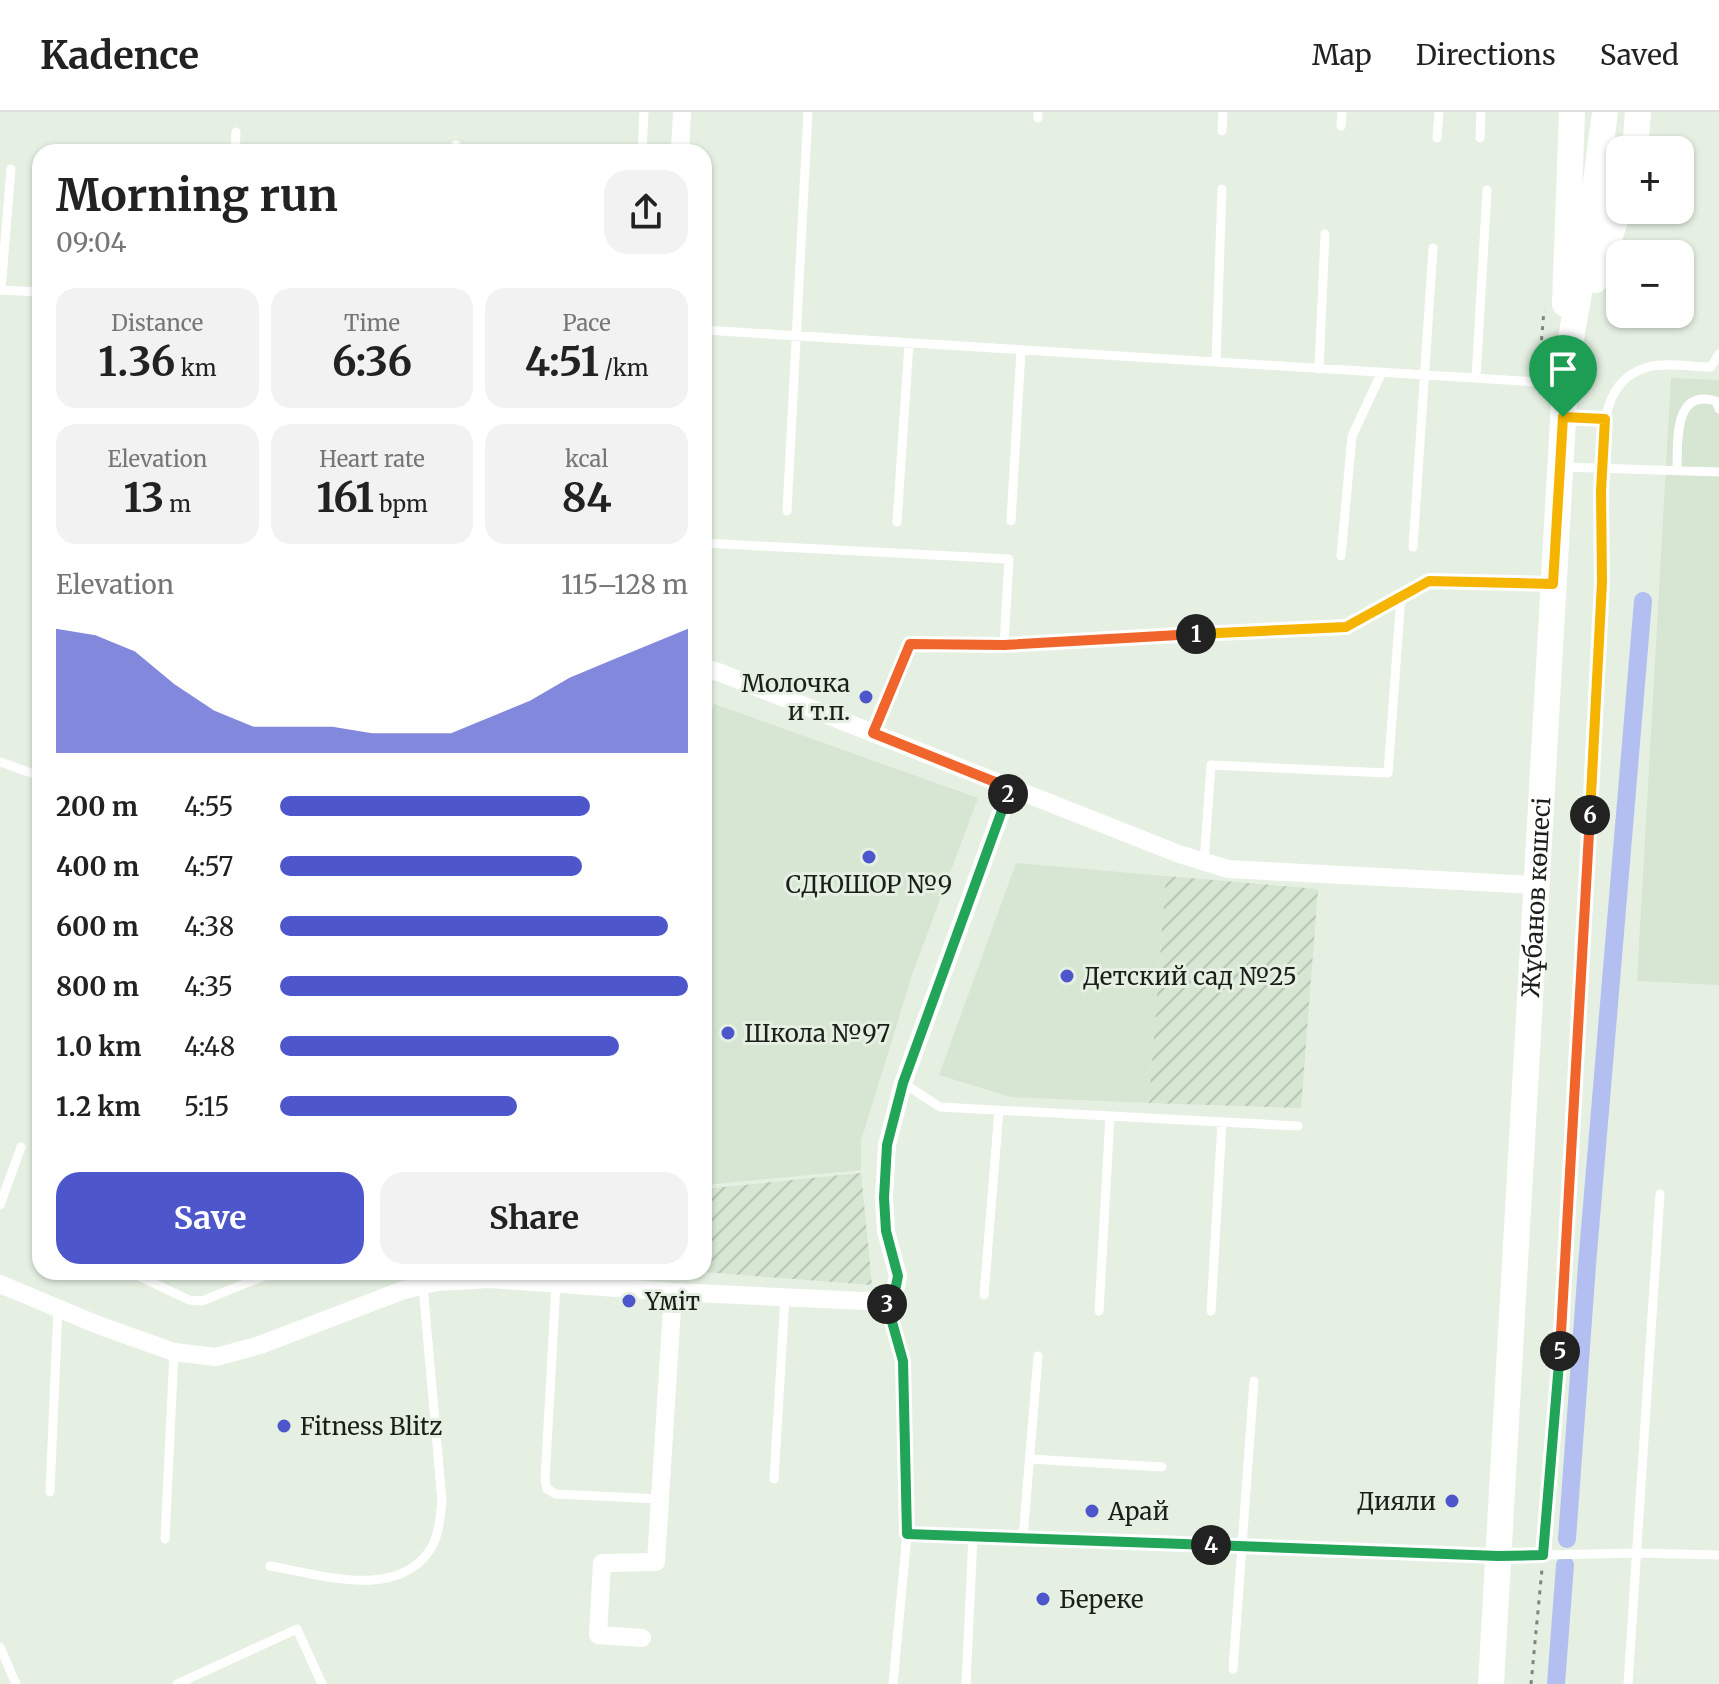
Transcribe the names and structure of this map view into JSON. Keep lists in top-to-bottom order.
{
  "streets": {
    "main road": ["Жұбанов көшесі"]
  },
  "places": [
    "Молочка и т.п.",
    "СДЮШОР №9",
    "Детский сад №25",
    "Школа №97",
    "Үміт",
    "Fitness Blitz",
    "Дияли",
    "Арай",
    "Береке"
  ],
  "page": {
    "header": "Kadence",
    "nav": ["Map", "Directions", "Saved"],
    "map_buttons": ["+", "−"],
    "heading": ["Morning run", "09:04"],
    "stats": [
      ["Distance", "1.36 km"],
      ["Time", "6:36"],
      ["Pace", "4:51 /km"],
      ["Elevation", "13 m"],
      ["Heart rate", "161 bpm"],
      ["kcal", "84"]
    ],
    "chart": ["Elevation", "115–128 m"],
    "pins": [
      "1",
      "2",
      "6",
      "3",
      "5",
      "4"
    ],
    "list": [
      {
        "name": "200 m",
        "note": "4:55"
      },
      {
        "name": "400 m",
        "note": "4:57"
      },
      {
        "name": "600 m",
        "note": "4:38"
      },
      {
        "name": "800 m",
        "note": "4:35"
      },
      {
        "name": "1.0 km",
        "note": "4:48"
      },
      {
        "name": "1.2 km",
        "note": "5:15"
      }
    ],
    "buttons": ["Save", "Share"]
  }
}
